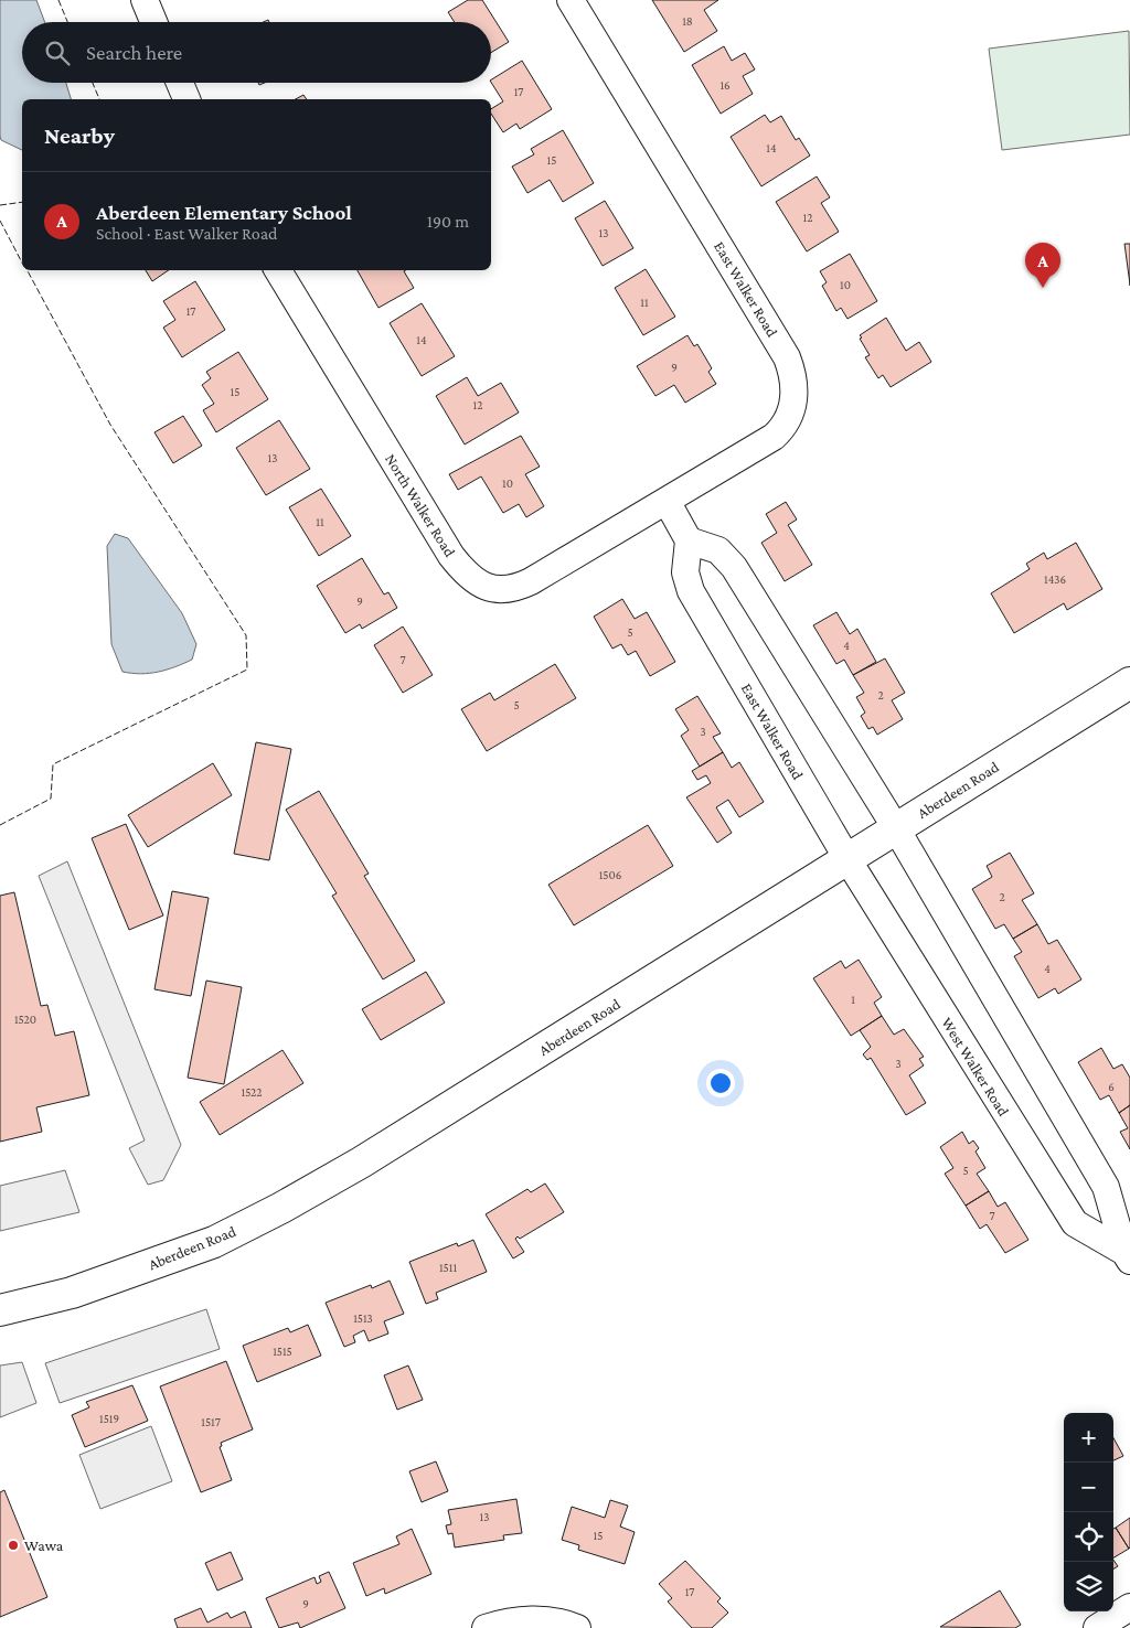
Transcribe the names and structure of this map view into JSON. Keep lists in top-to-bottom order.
{
  "streets": {
    "main road": ["Aberdeen Road"],
    "street": ["East Walker Road", "North Walker Road", "West Walker Road"]
  },
  "crossings": [
    ["East Walker Road", "North Walker Road"],
    ["East Walker Road", "Aberdeen Road"],
    ["East Walker Road", "West Walker Road"],
    ["Aberdeen Road", "West Walker Road"]
  ],
  "places": ["Wawa"],
  "house_numbers": [
    "18",
    "16",
    "17",
    "14",
    "15",
    "12",
    "13",
    "10",
    "11",
    "17",
    "14",
    "9",
    "15",
    "12",
    "13",
    "10",
    "11",
    "1436",
    "9",
    "5",
    "4",
    "7",
    "2",
    "5",
    "3",
    "1506",
    "2",
    "4",
    "1",
    "1520",
    "3",
    "6",
    "1522",
    "5",
    "7",
    "1511",
    "1513",
    "1515",
    "1519",
    "1517",
    "13",
    "15",
    "17",
    "9"
  ],
  "page": {
    "search": "Search here",
    "heading": "Nearby",
    "list": [
      {
        "mark": "A",
        "name": "Aberdeen Elementary School",
        "note": "School · East Walker Road",
        "value": "190 m"
      }
    ],
    "pins": "A",
    "map_buttons": ["+", "−"]
  }
}
